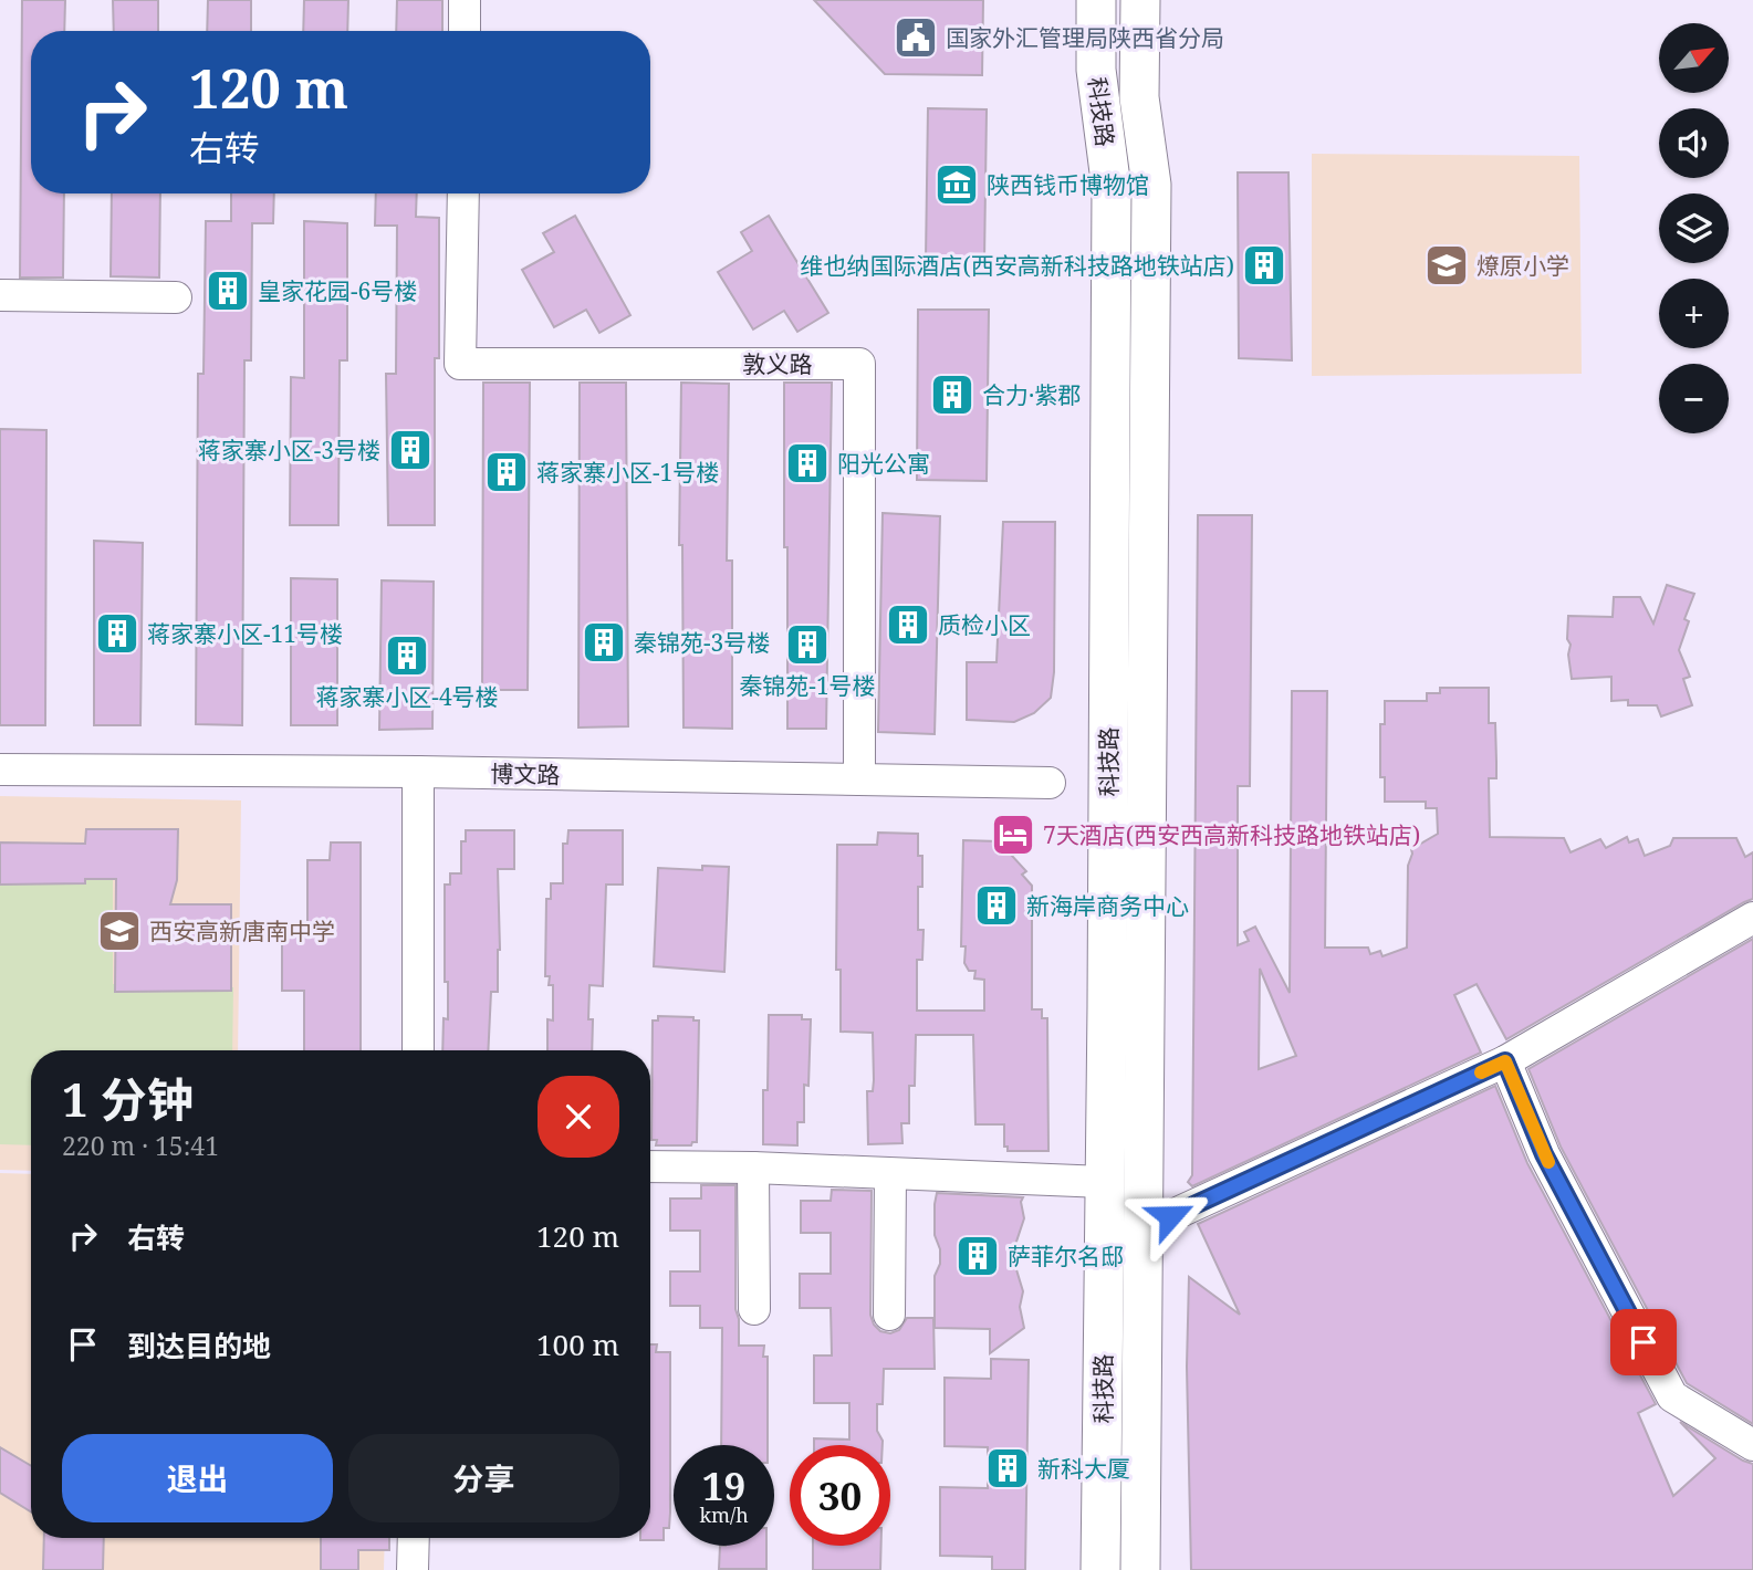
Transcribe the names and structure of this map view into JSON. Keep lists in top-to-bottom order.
{
  "streets": {
    "main road": ["科技路"],
    "street": ["敦义路", "博文路"]
  },
  "crossings": [
    ["敦义路", "博文路"]
  ],
  "places": {
    "public building": ["国家外汇管理局陕西省分局"],
    "museum": ["陕西钱币博物馆"],
    "building": [
      "维也纳国际酒店(西安高新科技路地铁站店)",
      "皇家花园-6号楼",
      "合力·紫郡",
      "蒋家寨小区-3号楼",
      "阳光公寓",
      "蒋家寨小区-1号楼",
      "质检小区",
      "蒋家寨小区-11号楼",
      "秦锦苑-3号楼",
      "秦锦苑-1号楼",
      "蒋家寨小区-4号楼",
      "新海岸商务中心",
      "萨菲尔名邸",
      "新科大厦"
    ],
    "school or university": ["燎原小学", "西安高新唐南中学"],
    "hotel": ["7天酒店(西安西高新科技路地铁站店)"]
  },
  "north": "top right",
  "page": {
    "map_buttons": ["+", "−"],
    "turn": ["120 m", "右转"],
    "heading": ["1 分钟", "220 m · 15:41"],
    "list": [
      {
        "name": "右转",
        "value": "120 m"
      },
      {
        "name": "到达目的地",
        "value": "100 m"
      }
    ],
    "buttons": ["退出", "分享"],
    "speed": "19 km/h",
    "limit": "30"
  }
}
